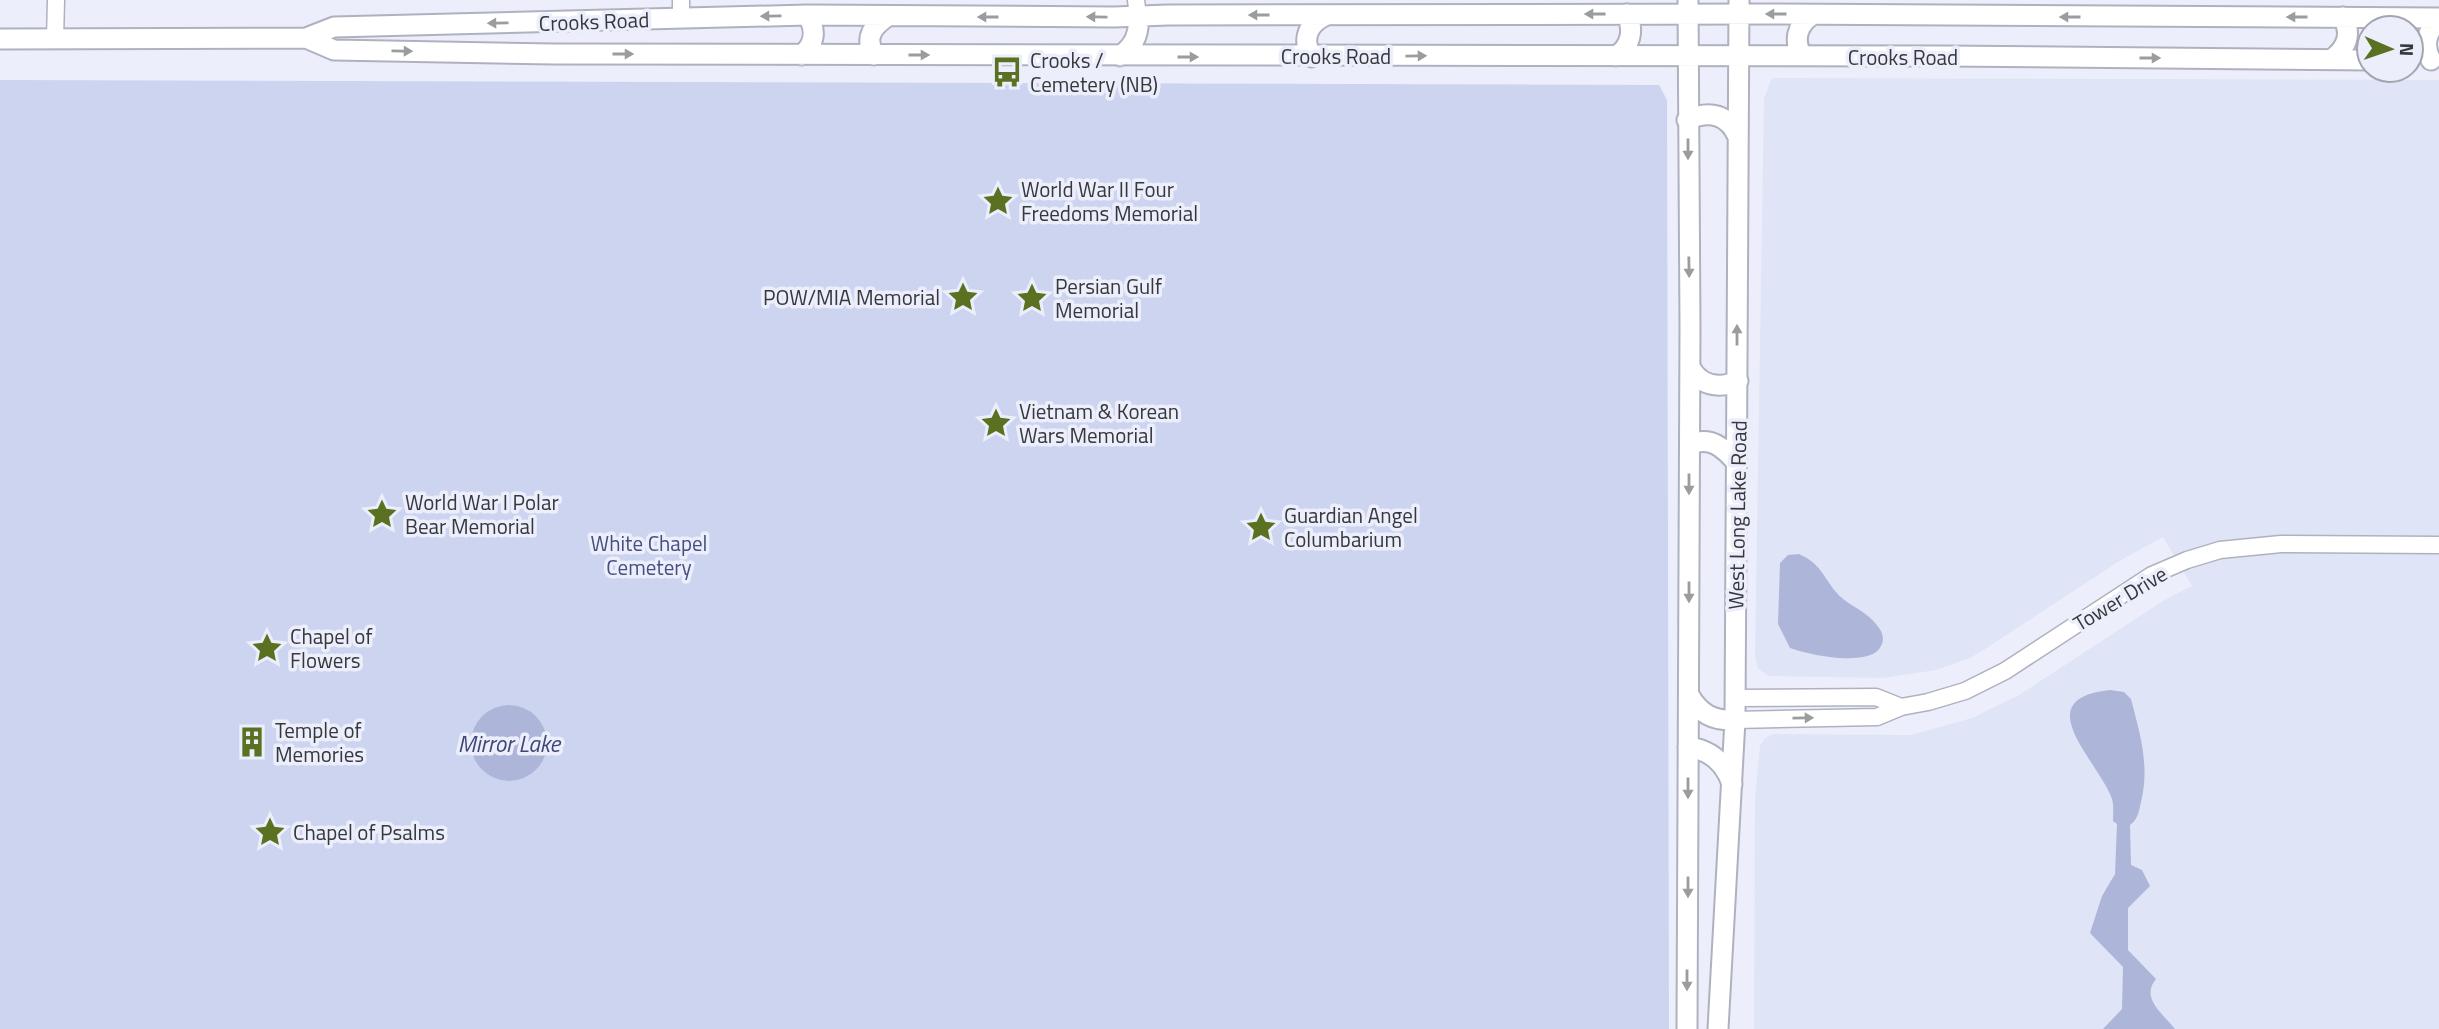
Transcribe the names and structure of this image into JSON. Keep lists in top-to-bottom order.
{
  "streets": {
    "main road": ["Crooks Road", "West Long Lake Road"],
    "street": ["Tower Drive"]
  },
  "crossings": [
    ["Crooks Road", "West Long Lake Road"],
    ["West Long Lake Road", "Tower Drive"]
  ],
  "water": ["Mirror Lake"],
  "parks": ["White Chapel Cemetery"],
  "places": {
    "bus stop": ["Crooks / Cemetery (NB)"],
    "place": [
      "World War II Four Freedoms Memorial",
      "POW/MIA Memorial",
      "Persian Gulf Memorial",
      "Vietnam & Korean Wars Memorial",
      "World War I Polar Bear Memorial",
      "Guardian Angel Columbarium",
      "Chapel of Flowers",
      "Chapel of Psalms"
    ],
    "building": ["Temple of Memories"]
  },
  "north": "right"
}
